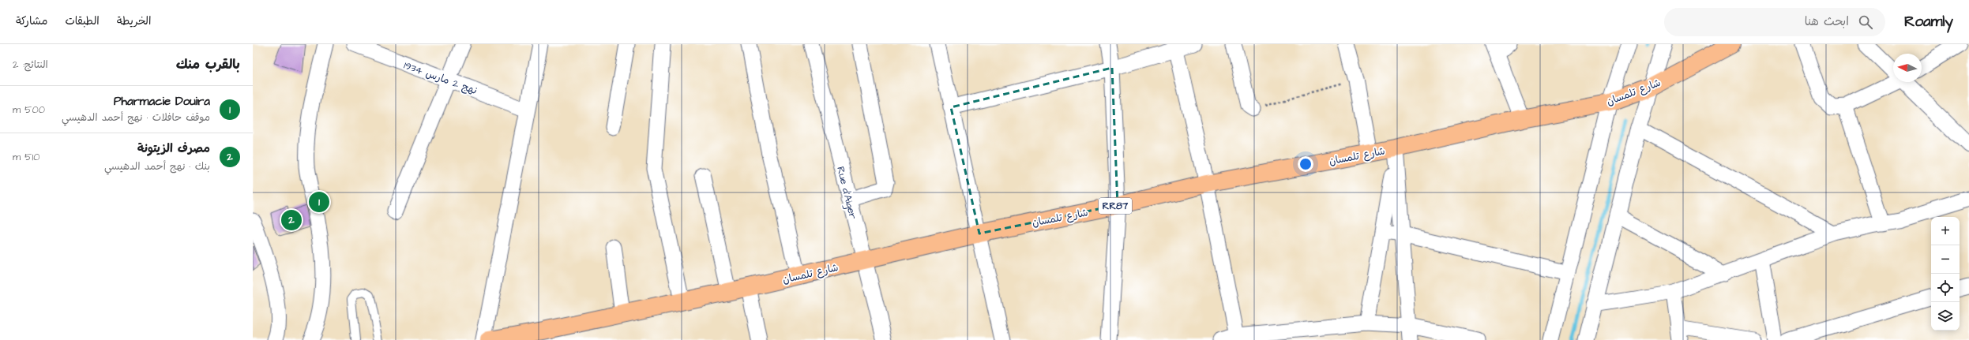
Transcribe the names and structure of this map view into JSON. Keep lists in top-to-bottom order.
{
  "streets": {
    "main road": ["شارع تلمسان", "RR87"],
    "street": ["نهج 2 مارس 1934", "Rue d'Aiger"]
  },
  "crossings": [
    ["شارع تلمسان", "Rue d'Aiger"]
  ],
  "north": "left",
  "page": {
    "header": "Roamly",
    "search": "ابحث هنا",
    "nav": ["الخريطة", "الطبقات", "مشاركة"],
    "heading": ["بالقرب منك", "النتائج: 2"],
    "list": [
      {
        "mark": "1",
        "name": "Pharmacie Douira",
        "note": "موقف حافلات · نهج أحمد الدهيسي",
        "value": "500 m"
      },
      {
        "mark": "2",
        "name": "مصرف الزيتونة",
        "note": "بنك · نهج أحمد الدهيسي",
        "value": "510 m"
      }
    ],
    "pins": ["1", "2"],
    "map_buttons": ["+", "−"]
  }
}
